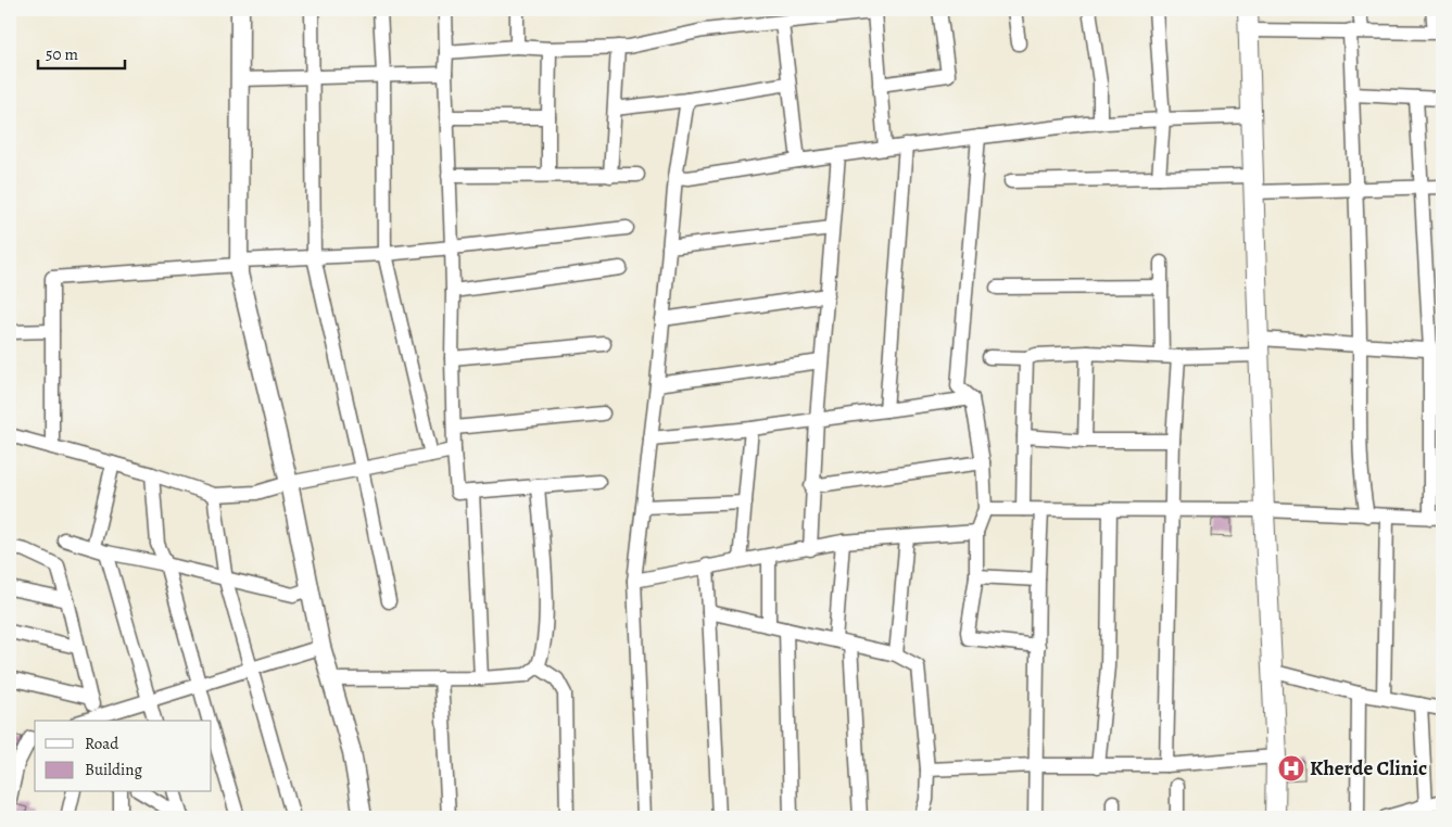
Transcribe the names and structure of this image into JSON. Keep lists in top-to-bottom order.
{
  "places": {
    "hospital": ["Kherde Clinic"]
  },
  "legend": ["Road", "Building"],
  "scale_bar": "50 m"
}
